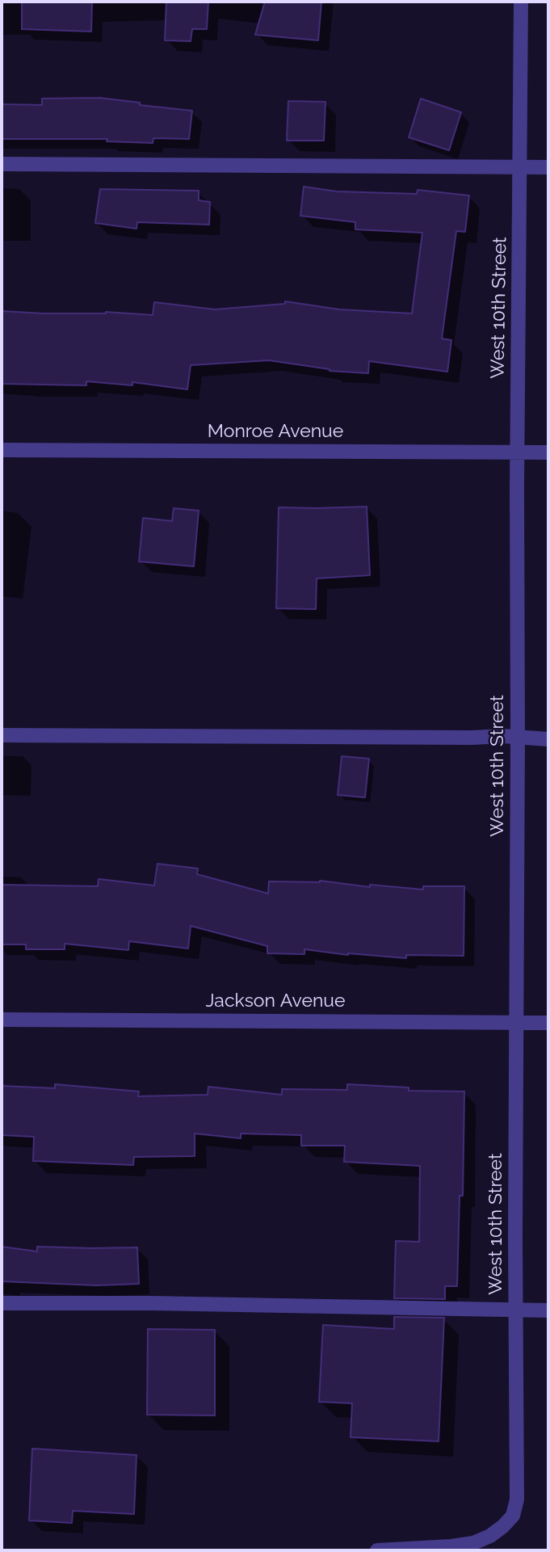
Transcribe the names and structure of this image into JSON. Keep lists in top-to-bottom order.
{
  "streets": {
    "street": ["West 10th Street", "Monroe Avenue", "Jackson Avenue"]
  },
  "crossings": [
    ["West 10th Street", "Monroe Avenue"],
    ["West 10th Street", "Jackson Avenue"]
  ]
}
